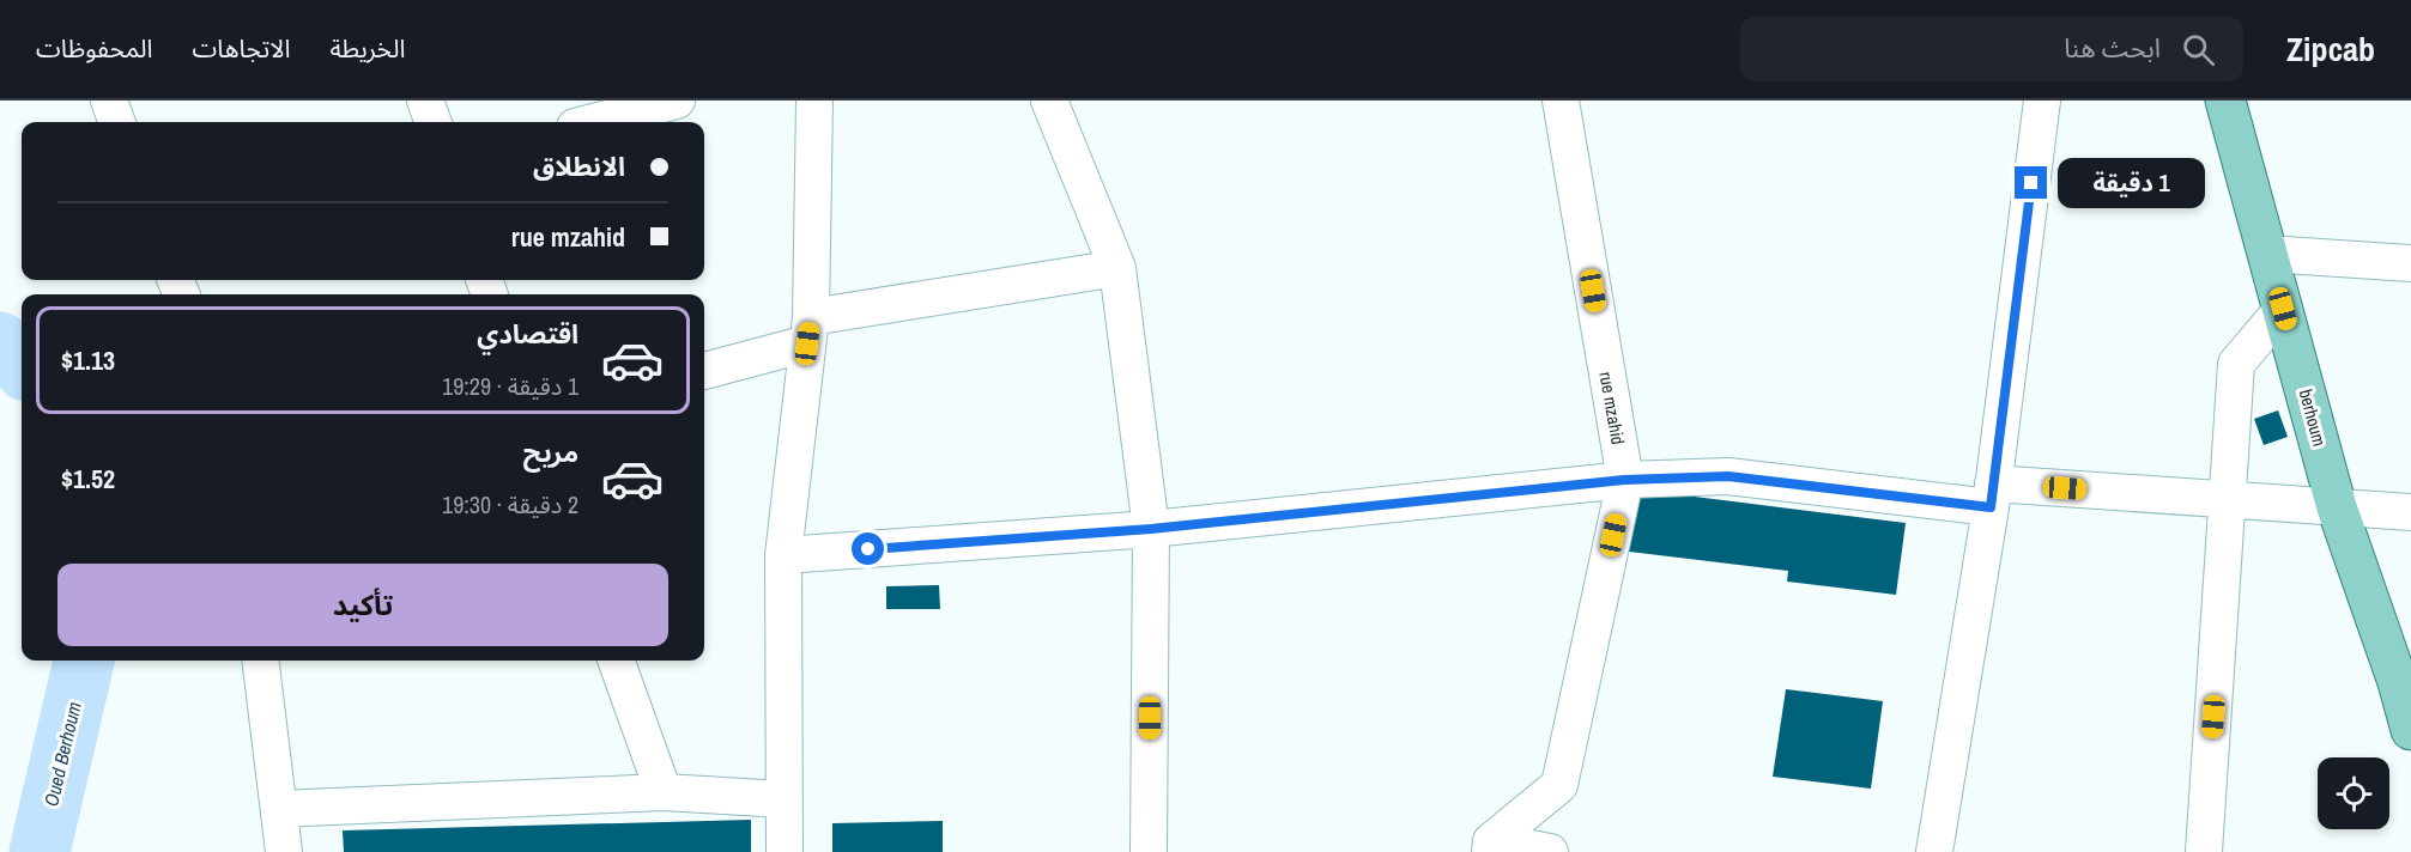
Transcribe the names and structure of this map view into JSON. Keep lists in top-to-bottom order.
{
  "streets": {
    "main road": ["berhoum"],
    "street": ["rue mzahid"]
  },
  "water": ["Oued Berhoum"],
  "page": {
    "header": "Zipcab",
    "search": "ابحث هنا",
    "nav": ["الخريطة", "الاتجاهات", "المحفوظات"],
    "banner": ["الانطلاق", "rue mzahid"],
    "bubble": "1 دقيقة",
    "list": [
      {
        "name": "اقتصادي",
        "note": "1 دقيقة · 19:29",
        "value": "$1.13"
      },
      {
        "name": "مريح",
        "note": "2 دقيقة · 19:30",
        "value": "$1.52"
      }
    ],
    "buttons": "تأكيد"
  }
}
